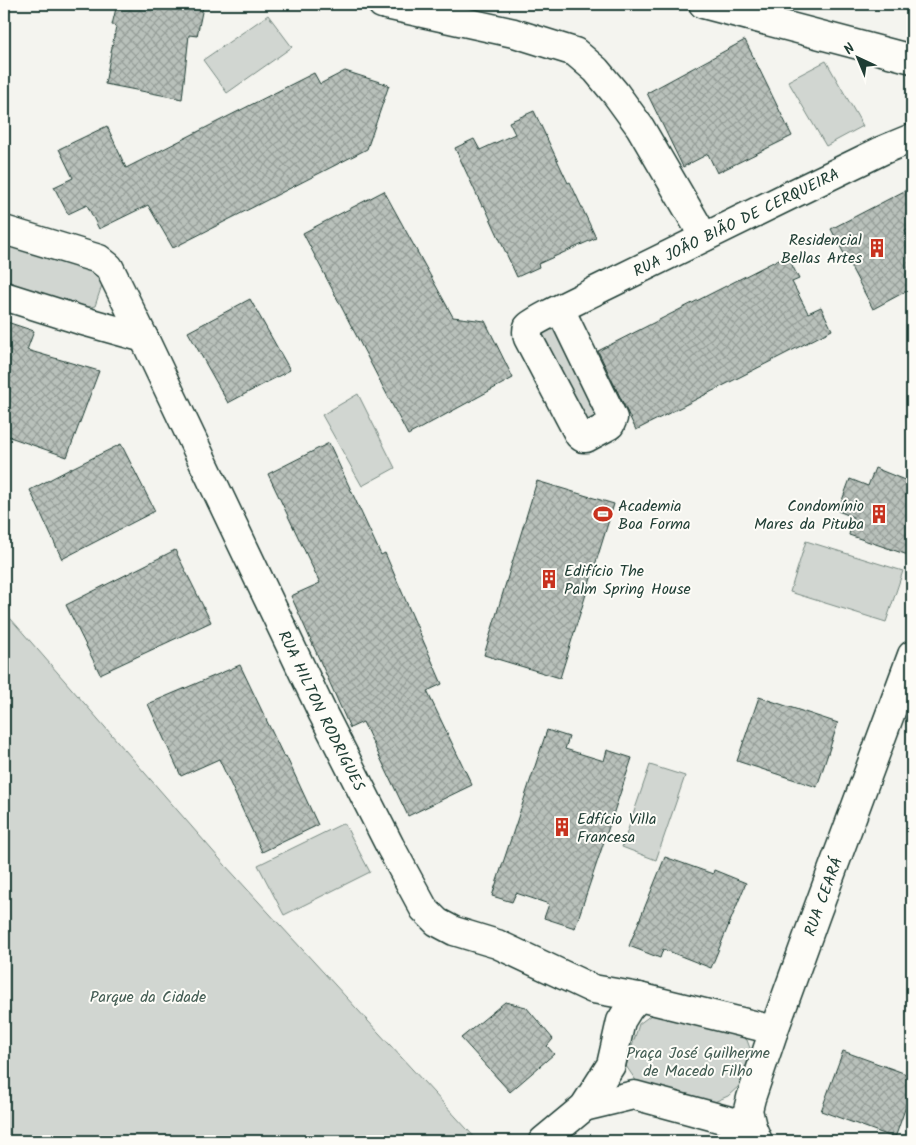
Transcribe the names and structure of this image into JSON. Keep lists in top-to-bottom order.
{
  "streets": {
    "street": ["RUA JOÃO BIÃO DE CERQUEIRA", "RUA HILTON RODRIGUES", "RUA CEARÁ"]
  },
  "crossings": [
    ["RUA HILTON RODRIGUES", "RUA CEARÁ"]
  ],
  "parks": ["Parque da Cidade", "Praça José Guilherme de Macedo Filho"],
  "places": {
    "building": [
      "Residencial Bellas Artes",
      "Condomínio Mares da Pituba",
      "Edifício The Palm Spring House",
      "Edfício Villa Francesa"
    ],
    "sports": ["Academia Boa Forma"]
  },
  "north": "top left"
}
